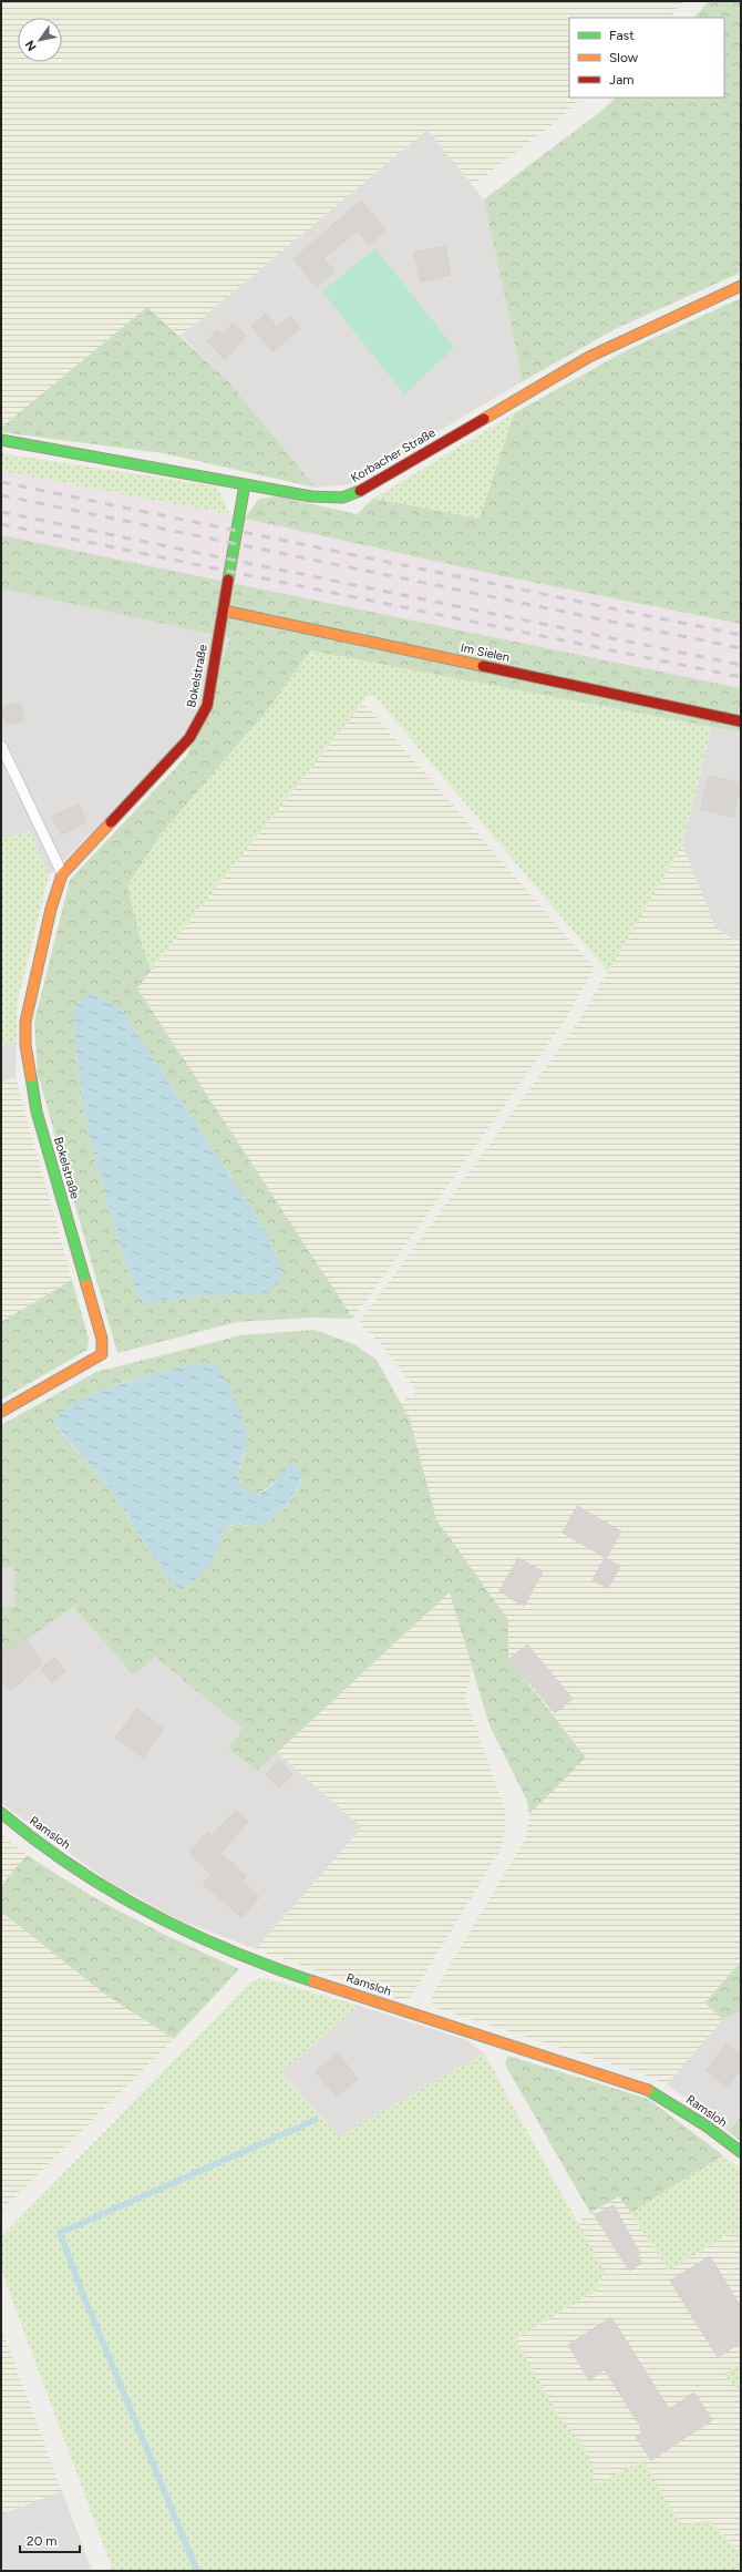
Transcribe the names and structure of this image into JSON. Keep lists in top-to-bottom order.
{
  "streets": {
    "street": [
      "Korbacher Straße",
      "Im Sielen",
      "Bokelstraße",
      "Ramsloh"
    ]
  },
  "crossings": [
    ["Korbacher Straße", "Bokelstraße"],
    ["Im Sielen", "Bokelstraße"]
  ],
  "legend": ["Fast", "Slow", "Jam"],
  "scale_bar": "20 m",
  "north": "bottom left"
}
